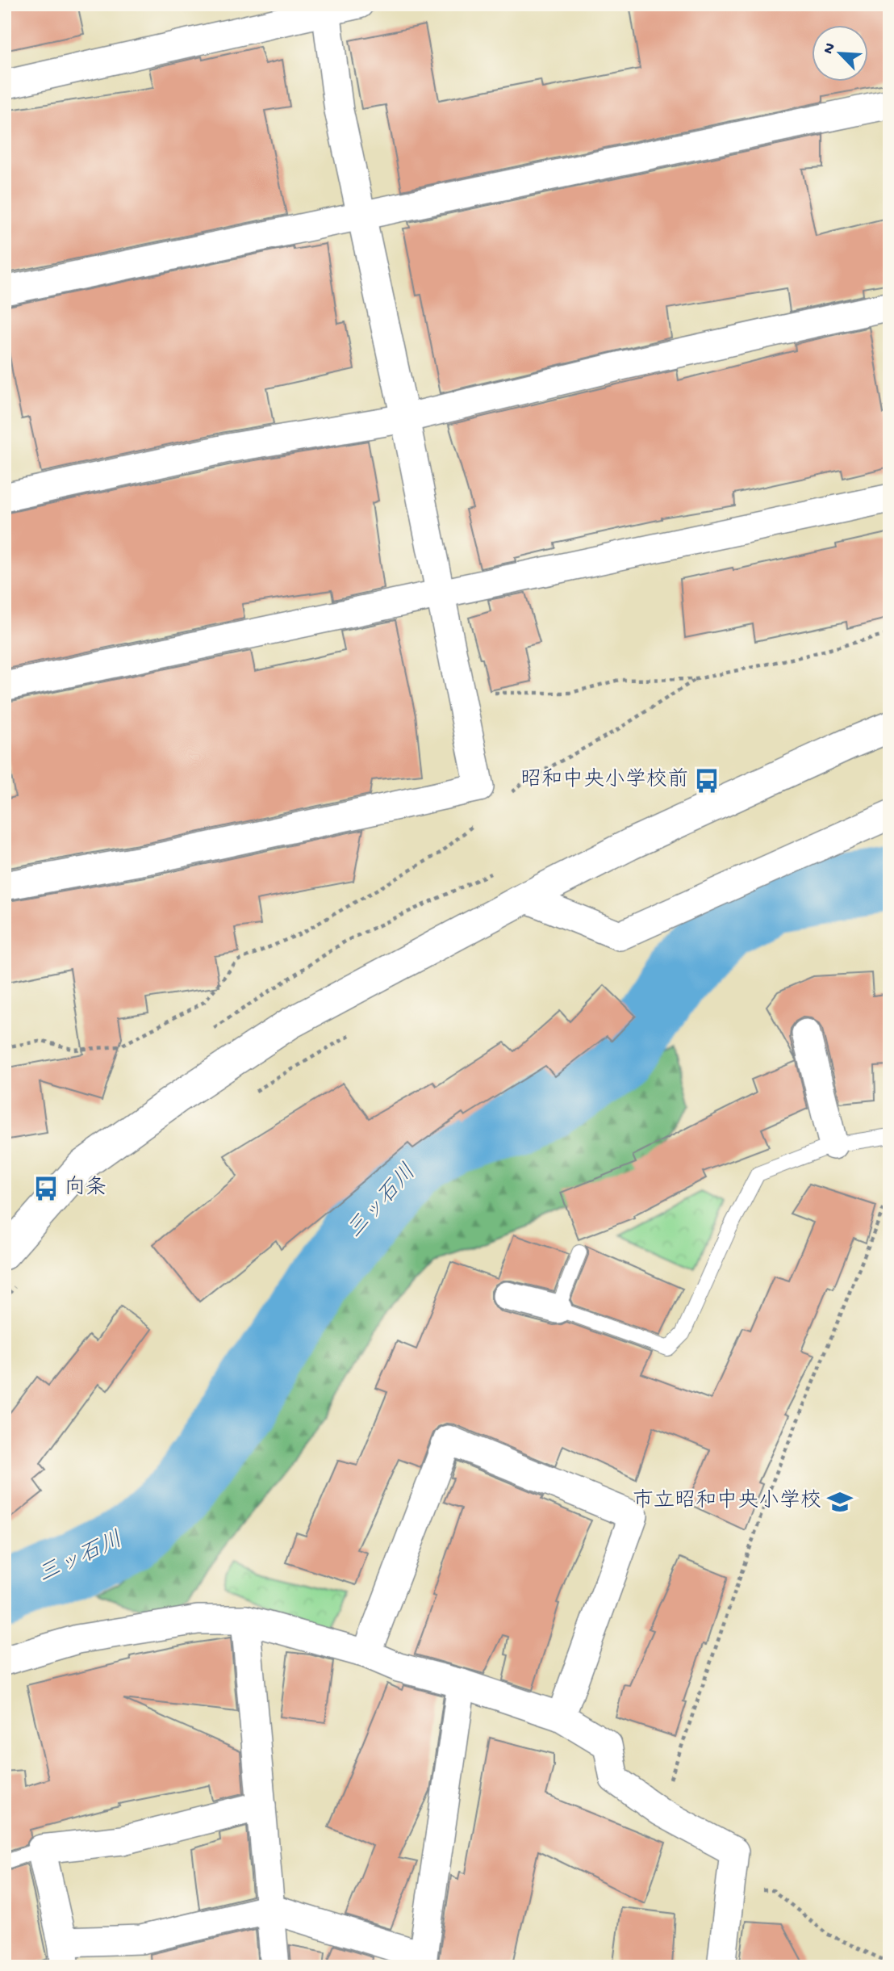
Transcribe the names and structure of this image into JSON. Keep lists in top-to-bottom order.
{
  "water": ["三ッ石川"],
  "places": {
    "bus stop": ["昭和中央小学校前", "向条"],
    "school or university": ["市立昭和中央小学校"]
  },
  "north": "top left"
}
